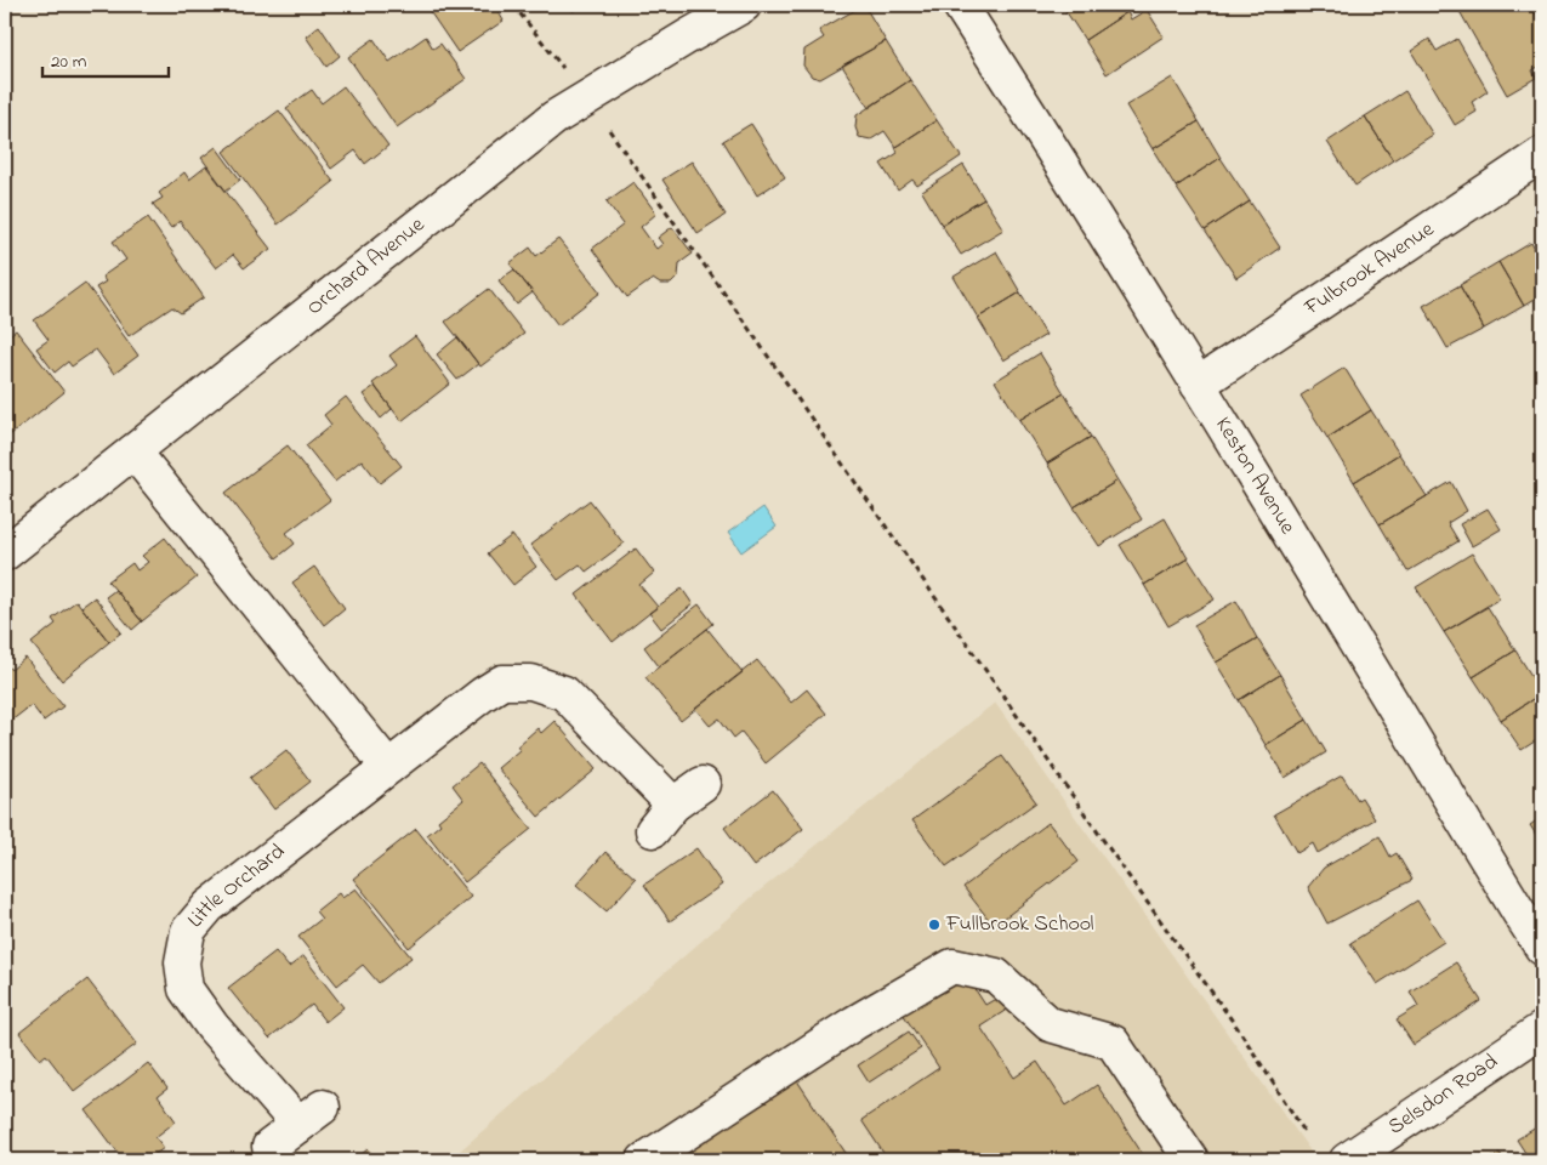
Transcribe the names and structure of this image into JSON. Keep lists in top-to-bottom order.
{
  "streets": {
    "street": [
      "Orchard Avenue",
      "Fulbrook Avenue",
      "Keston Avenue",
      "Little Orchard",
      "Selsdon Road"
    ]
  },
  "crossings": [
    ["Fulbrook Avenue", "Keston Avenue"]
  ],
  "places": ["Fullbrook School"],
  "scale_bar": "20 m"
}
